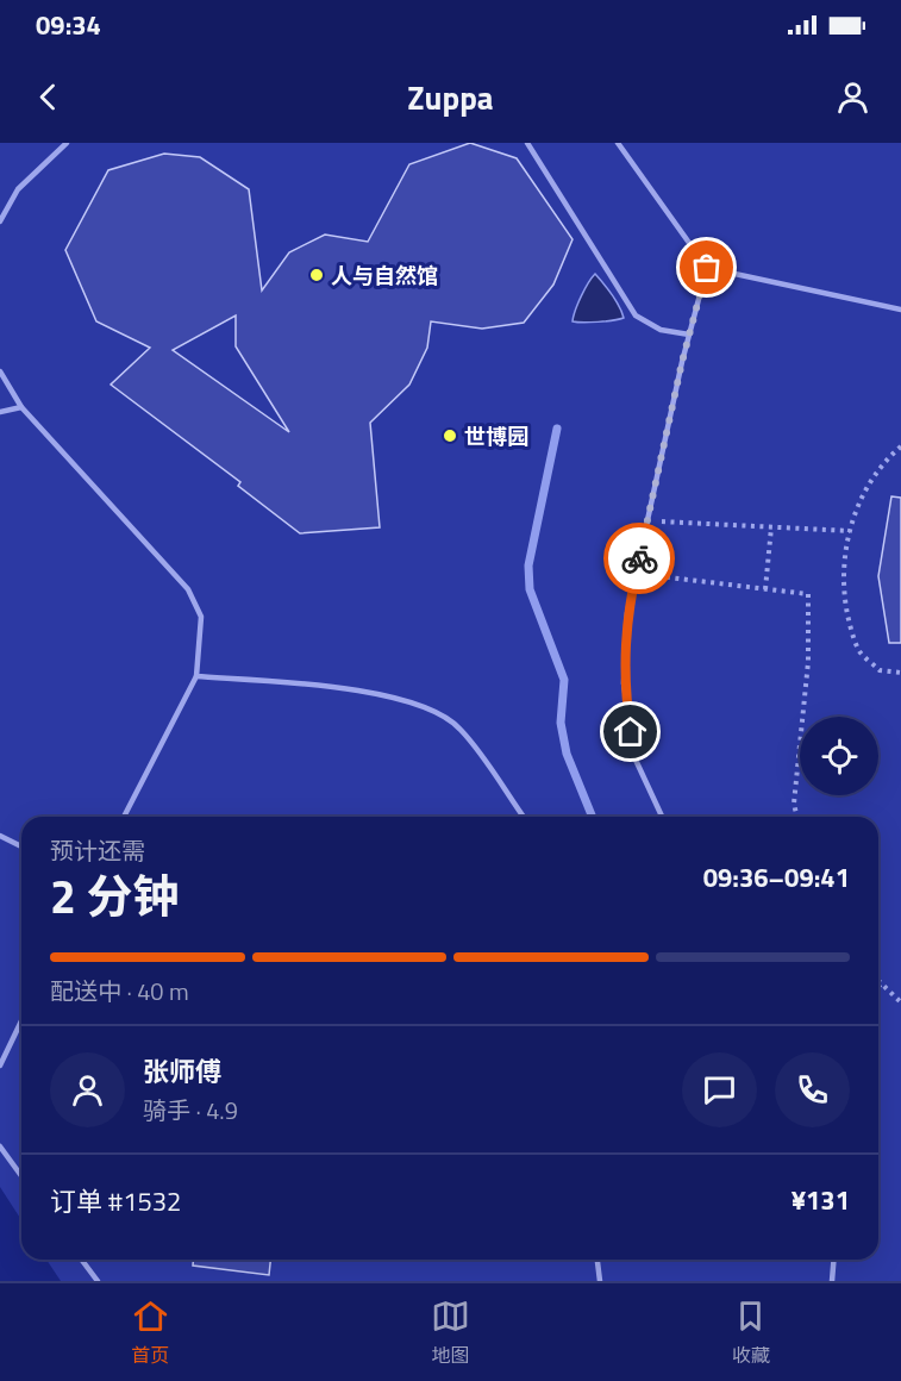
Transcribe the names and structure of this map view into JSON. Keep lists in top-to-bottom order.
{
  "places": ["人与自然馆", "世博园"],
  "page": {
    "status": "09:34",
    "header": "Zuppa",
    "heading": ["2 分钟", "预计还需", "09:36–09:41"],
    "panel": [
      "张师傅",
      "骑手 · 4.9",
      "订单 #1532",
      "¥131"
    ],
    "bar": "配送中 · 40 m",
    "tabs": ["首页", "地图", "收藏"]
  }
}
